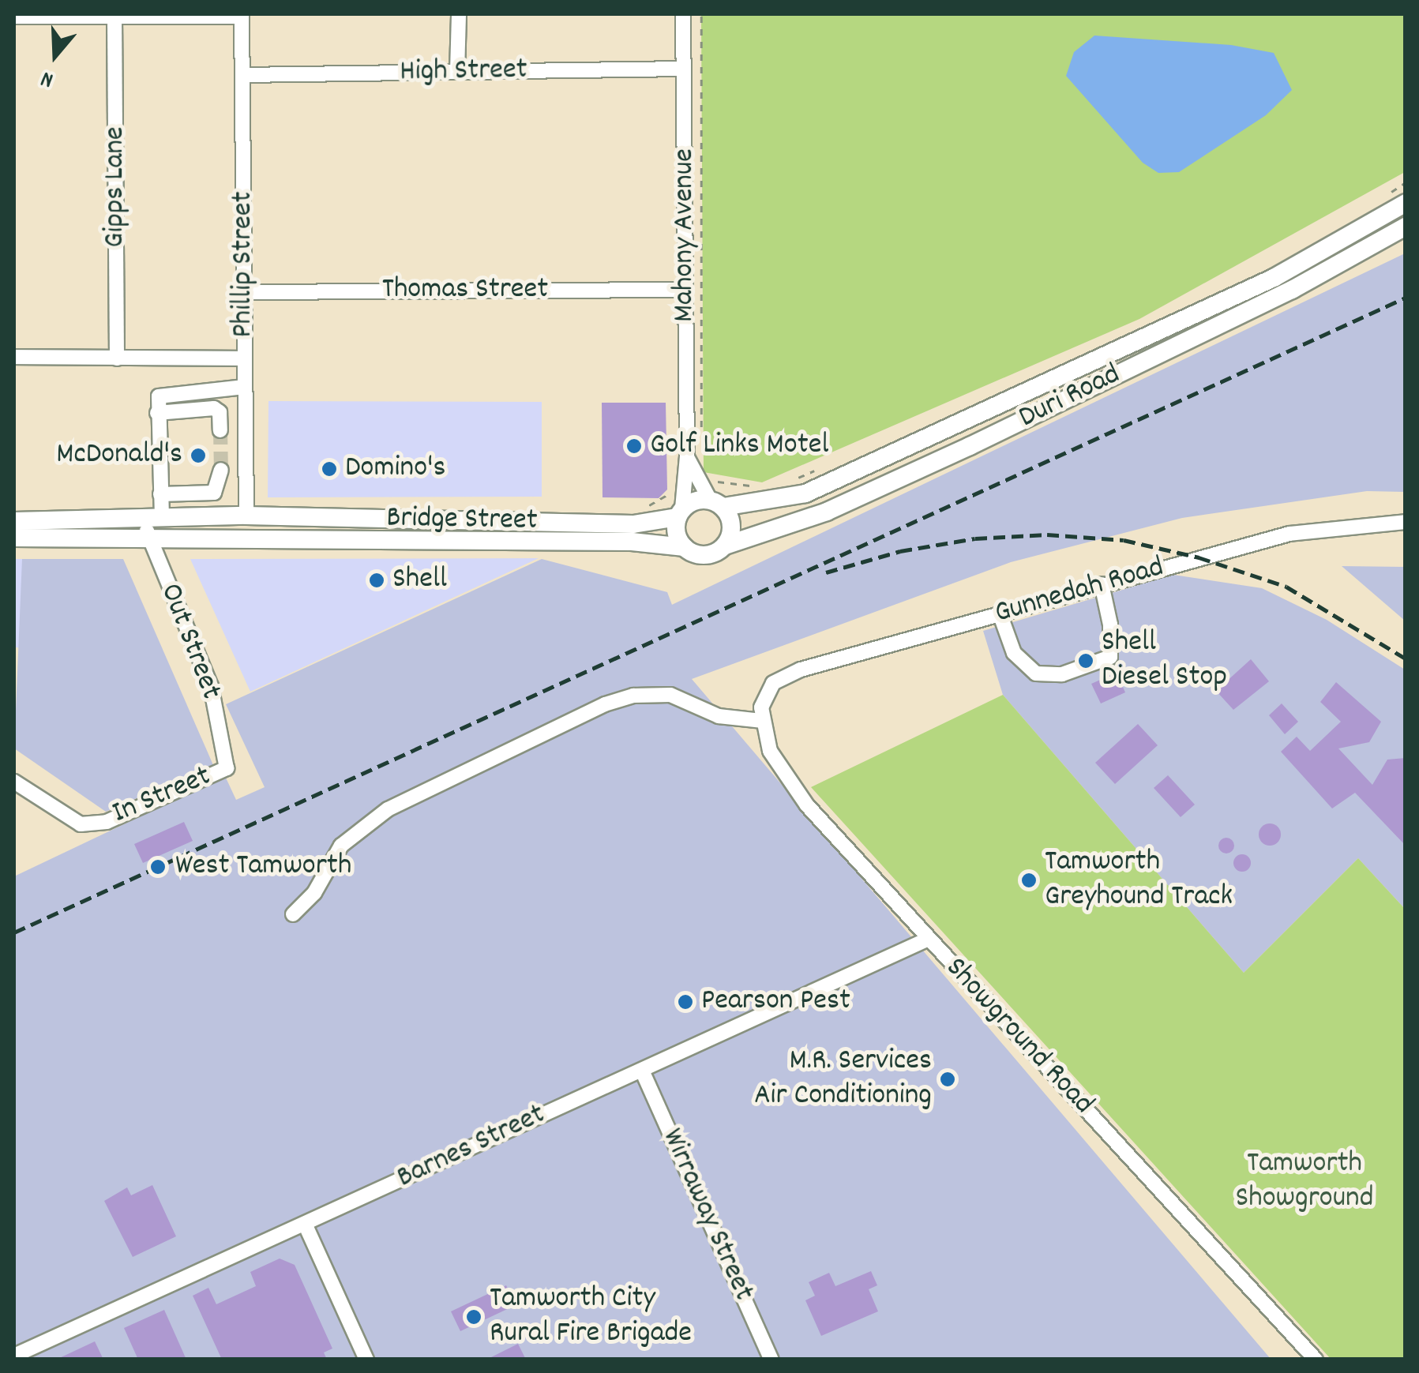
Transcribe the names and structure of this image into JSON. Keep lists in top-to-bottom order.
{
  "streets": {
    "main road": ["Duri Road", "Bridge Street"],
    "street": [
      "High Street",
      "Gipps Lane",
      "Mahony Avenue",
      "Phillip Street",
      "Thomas Street",
      "Gunnedah Road",
      "Out Street",
      "In Street",
      "Showground Road",
      "Barnes Street",
      "Wirraway Street"
    ]
  },
  "crossings": [
    ["High Street", "Mahony Avenue"],
    ["High Street", "Phillip Street"],
    ["Mahony Avenue", "Thomas Street"],
    ["Mahony Avenue", "Duri Road"],
    ["Mahony Avenue", "Bridge Street"],
    ["Phillip Street", "Thomas Street"],
    ["Phillip Street", "Bridge Street"],
    ["Duri Road", "Bridge Street"],
    ["Bridge Street", "Out Street"],
    ["Gunnedah Road", "Showground Road"],
    ["Out Street", "In Street"],
    ["Showground Road", "Barnes Street"],
    ["Barnes Street", "Wirraway Street"]
  ],
  "parks": ["Tamworth Showground"],
  "places": [
    "Golf Links Motel",
    "McDonald's",
    "Domino's",
    "Shell",
    "Shell Diesel Stop",
    "West Tamworth",
    "Tamworth Greyhound Track",
    "Pearson Pest",
    "M.R. Services Air Conditioning",
    "Tamworth City Rural Fire Brigade"
  ],
  "north": "bottom"
}
